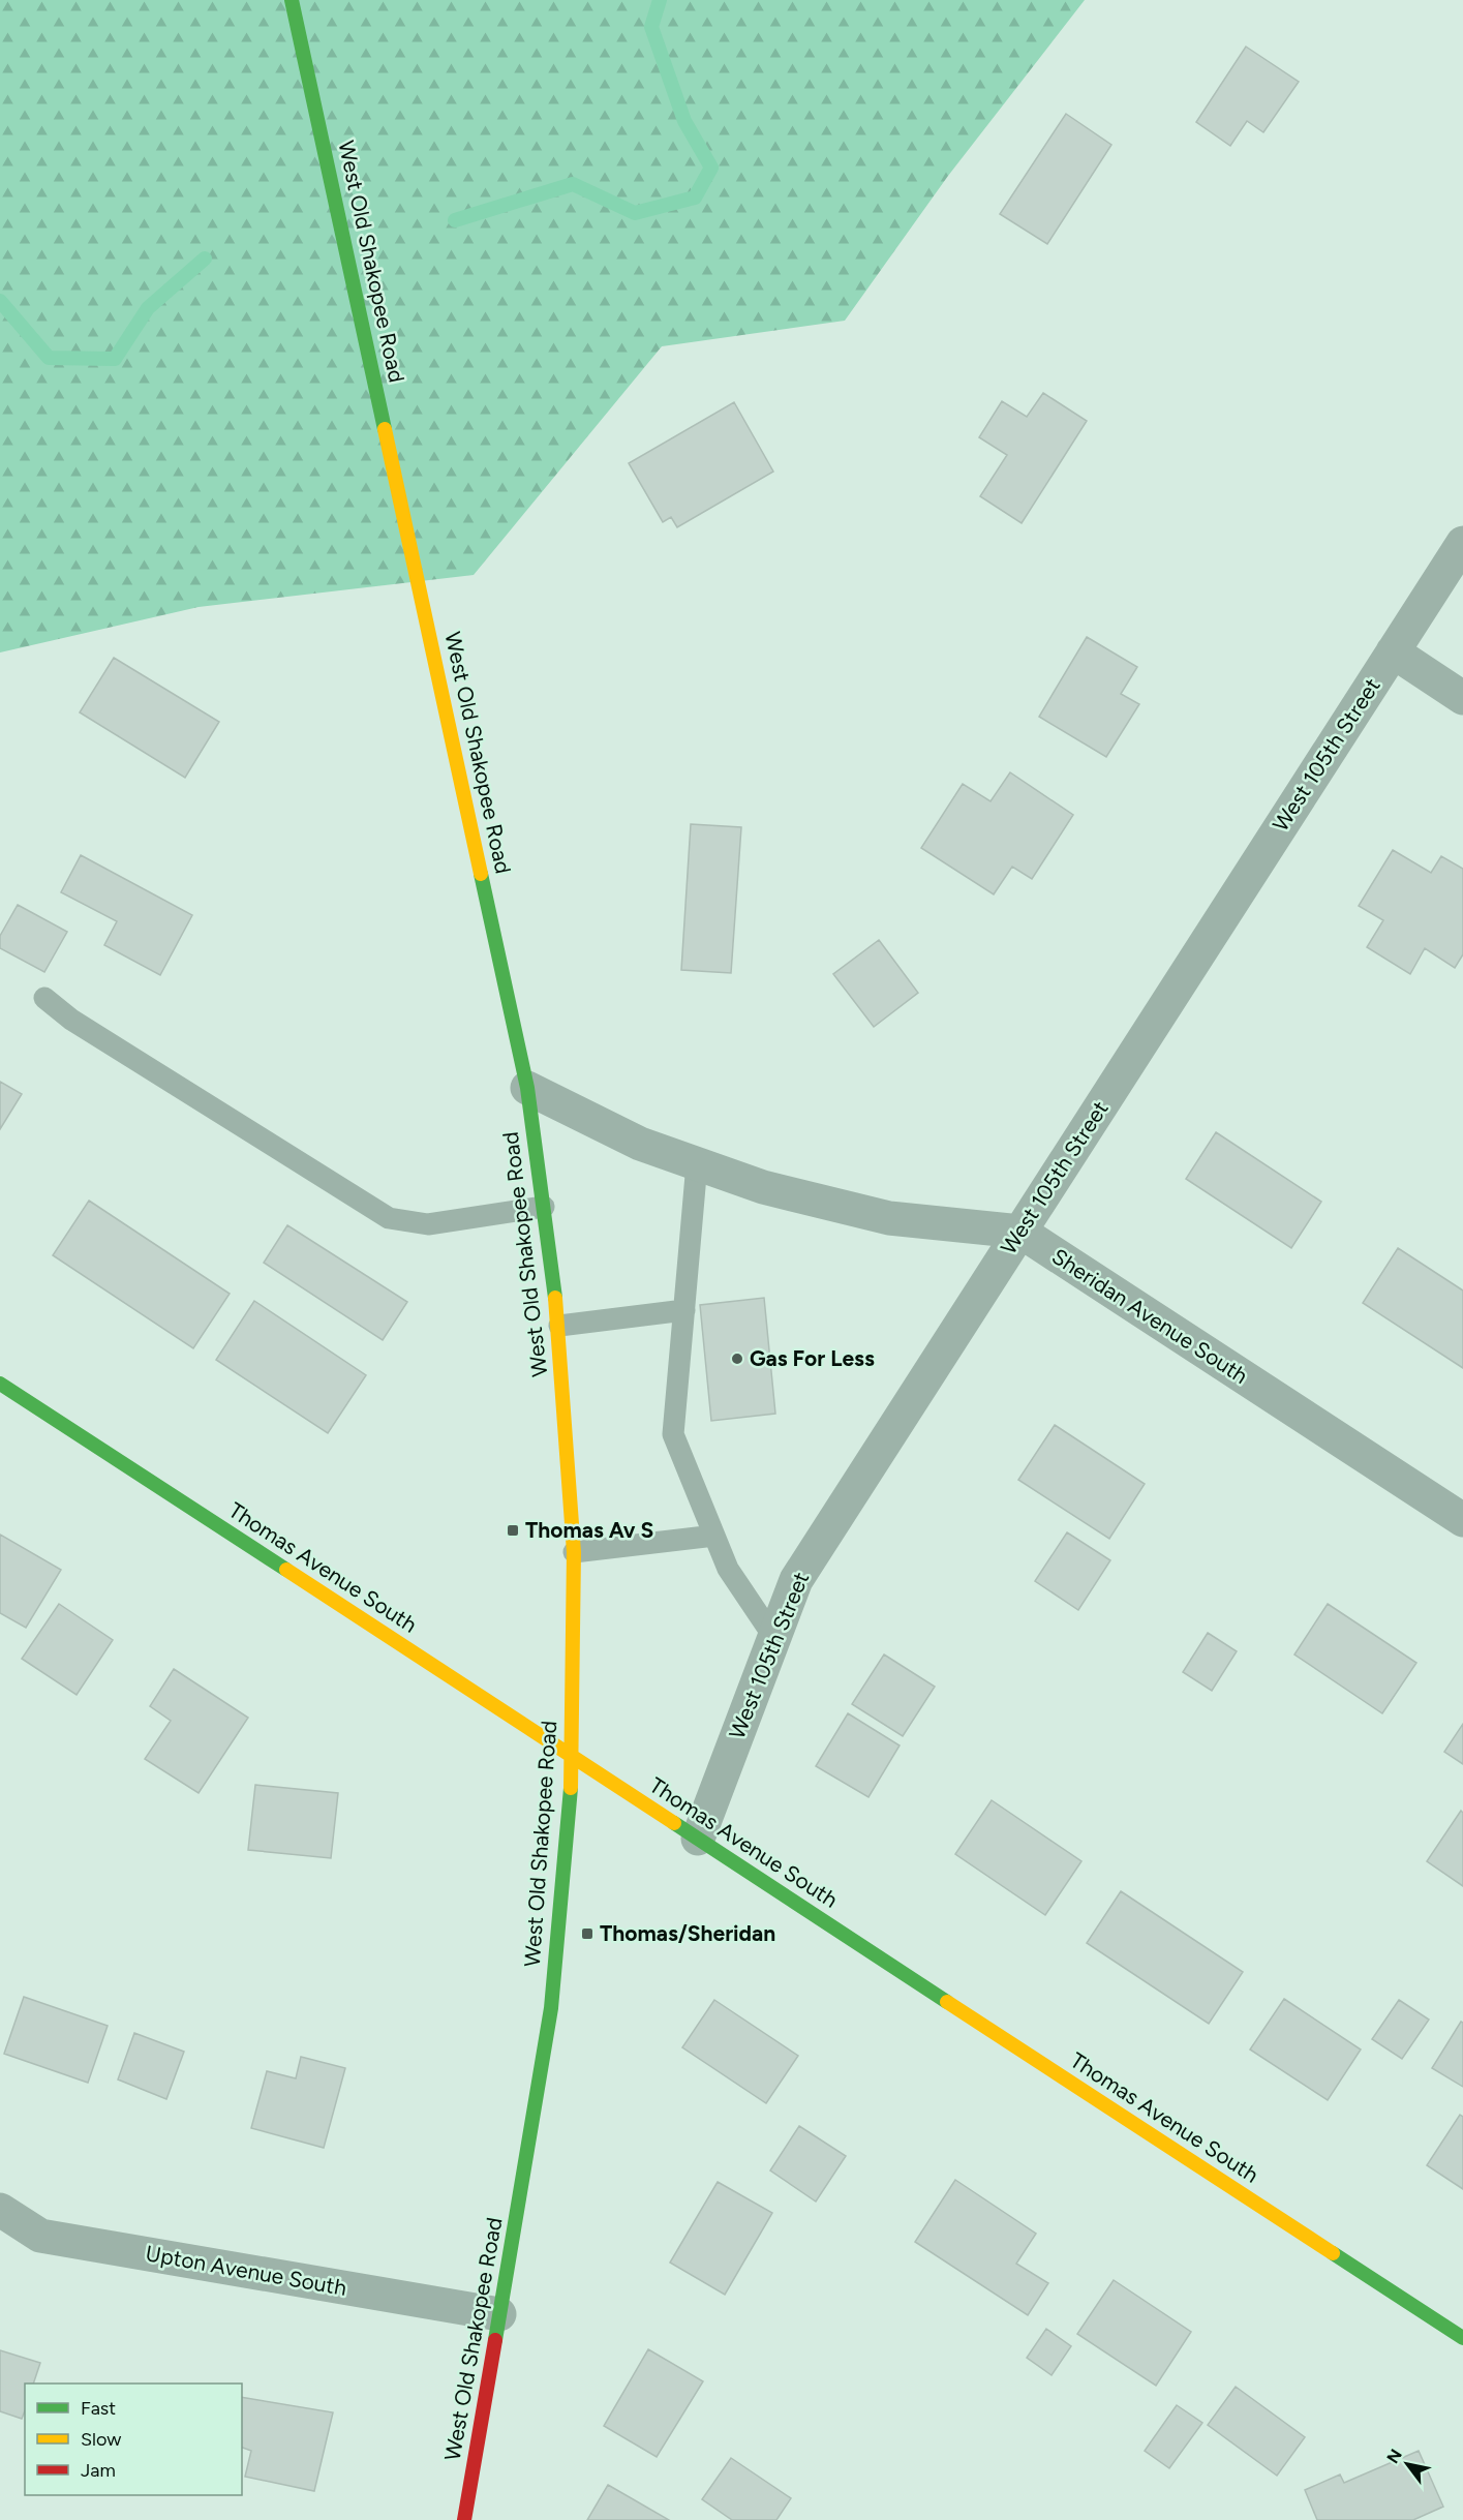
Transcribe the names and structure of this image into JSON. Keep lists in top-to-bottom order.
{
  "streets": {
    "main road": ["West Old Shakopee Road", "Thomas Avenue South"],
    "street": ["West 105th Street", "Sheridan Avenue South", "Upton Avenue South"]
  },
  "crossings": [
    ["West Old Shakopee Road", "Sheridan Avenue South"],
    ["West Old Shakopee Road", "Thomas Avenue South"],
    ["West Old Shakopee Road", "Upton Avenue South"],
    ["West 105th Street", "Sheridan Avenue South"],
    ["West 105th Street", "Thomas Avenue South"]
  ],
  "places": {
    "other": ["Gas For Less"],
    "transit": ["Thomas Av S", "Thomas/Sheridan"]
  },
  "legend": ["Fast", "Slow", "Jam"],
  "north": "top left"
}
